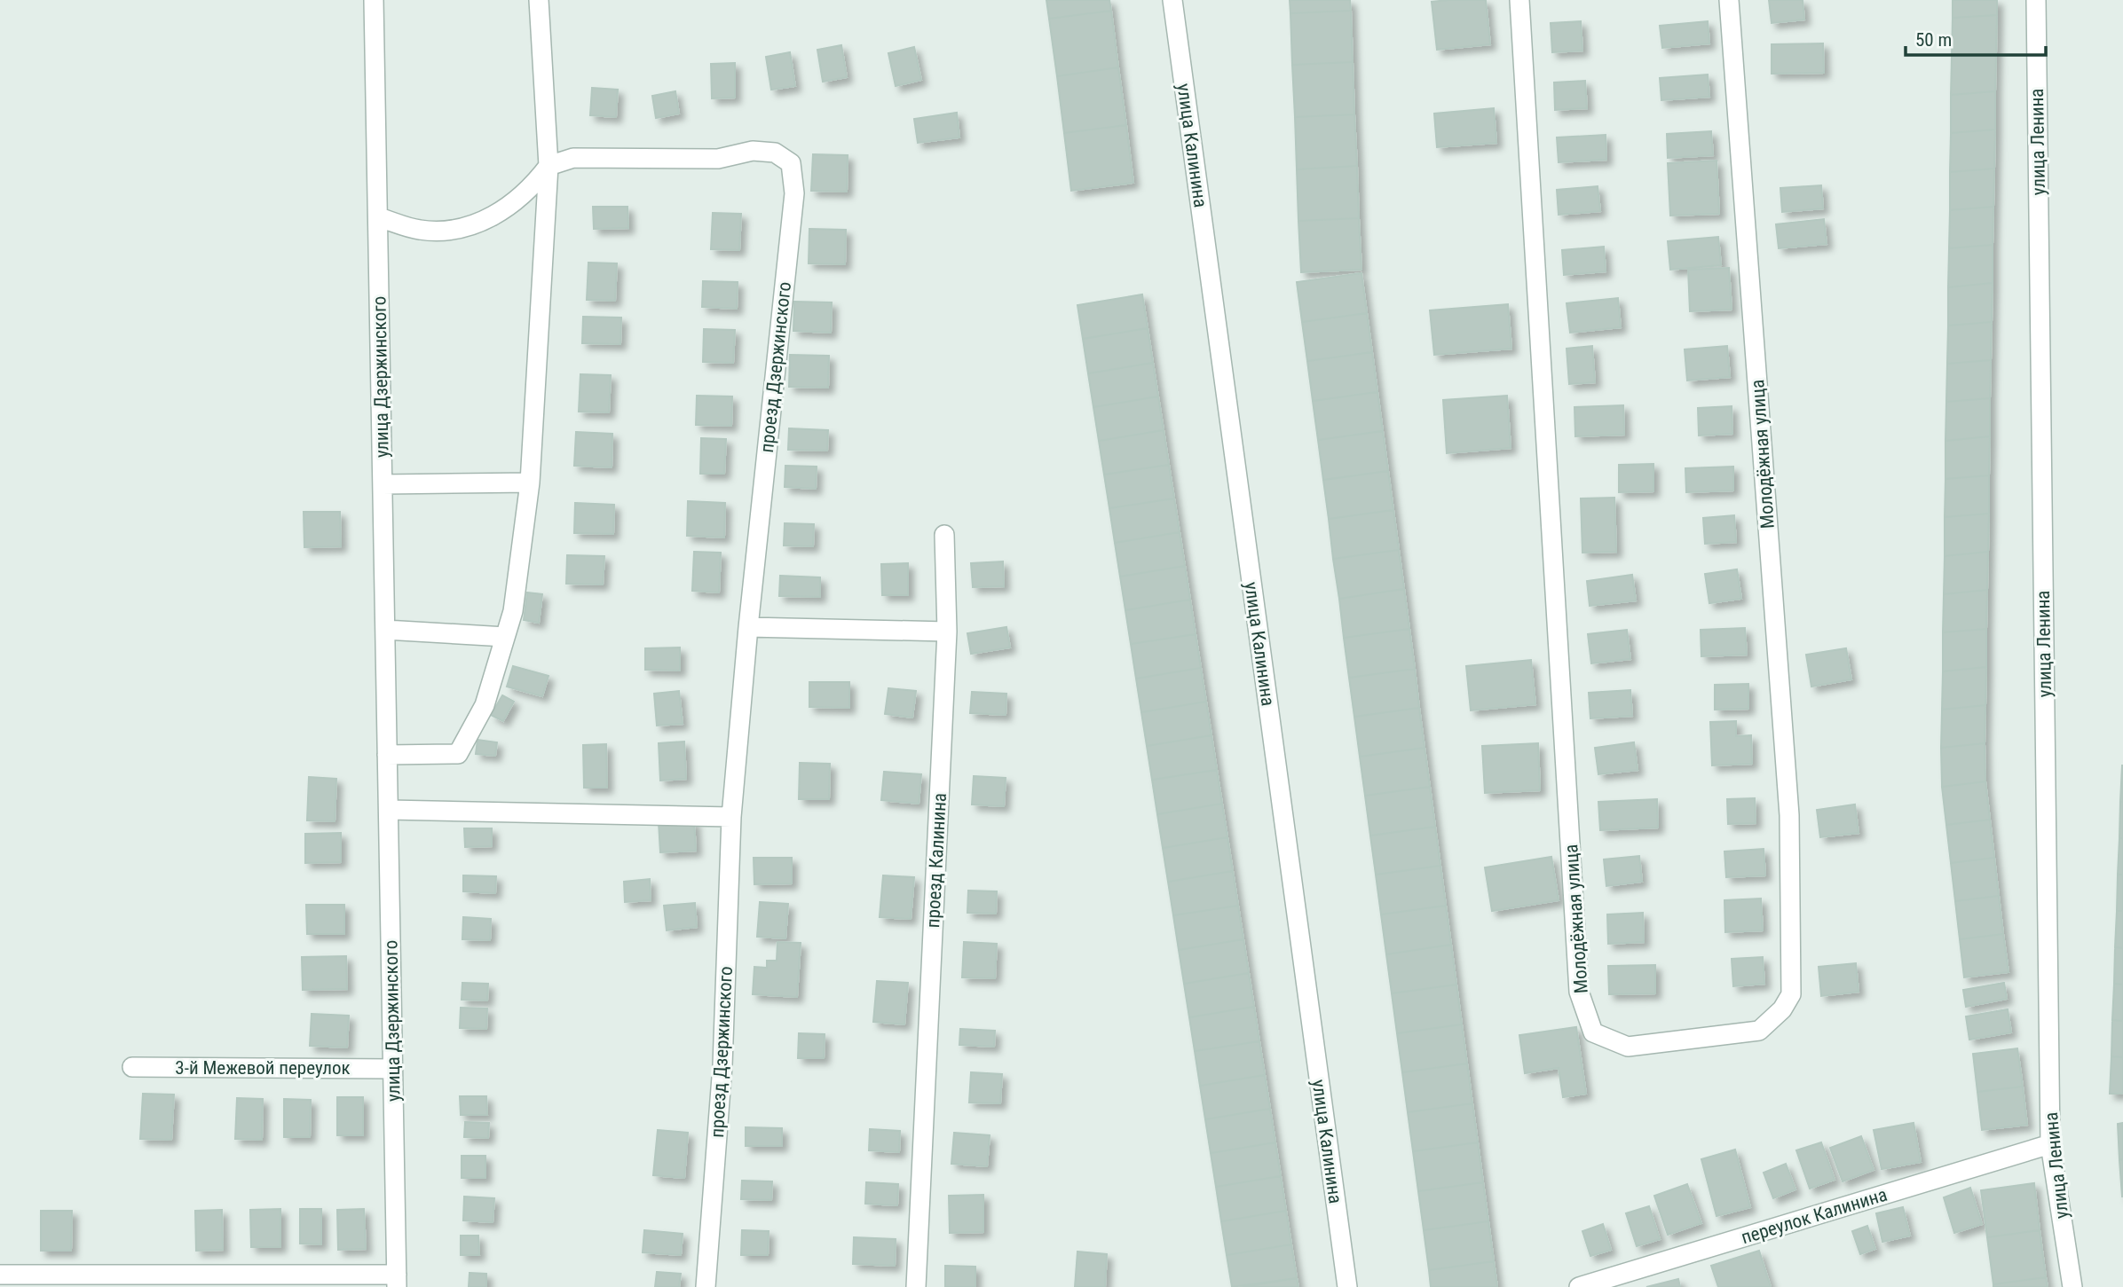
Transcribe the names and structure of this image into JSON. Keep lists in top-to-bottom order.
{
  "streets": {
    "street": [
      "улица Ленина",
      "улица Калинина",
      "проезд Дзержинского",
      "улица Дзержинского",
      "Молодёжная улица",
      "проезд Калинина",
      "3-й Межевой переулок",
      "переулок Калинина"
    ]
  },
  "crossings": [
    ["улица Ленина", "переулок Калинина"],
    ["улица Дзержинского", "3-й Межевой переулок"]
  ],
  "scale_bar": "50 m"
}
